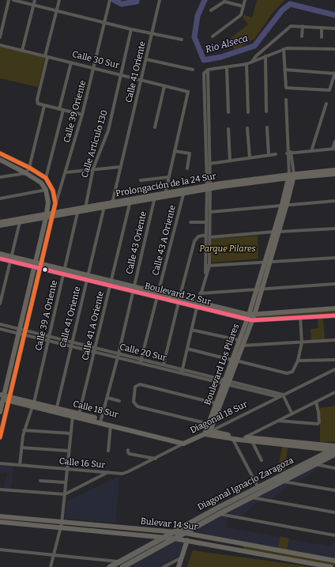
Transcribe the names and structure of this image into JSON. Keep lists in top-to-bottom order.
{
  "streets": {
    "main road": [
      "Prolongación de la 24 Sur",
      "Boulevard 22 Sur",
      "Boulevard Los Pilares",
      "Calle 18 Sur",
      "Diagonal 18 Sur",
      "Diagonal Ignacio Zaragoza",
      "Bulevar 14 Sur"
    ],
    "street": [
      "Calle 30 Sur",
      "Calle 41 Oriente",
      "Calle 39 Oriente",
      "Calle Artículo 130",
      "Calle 43 A Oriente",
      "Calle 43 Oriente",
      "Calle 39 A Oriente",
      "Calle 41 A Oriente",
      "Calle 20 Sur",
      "Calle 16 Sur"
    ]
  },
  "crossings": [
    ["Calle 30 Sur", "Calle 41 Oriente"],
    ["Calle 30 Sur", "Calle 39 Oriente"],
    ["Calle 30 Sur", "Calle Artículo 130"],
    ["Calle 41 Oriente", "Prolongación de la 24 Sur"],
    ["Calle 41 Oriente", "Boulevard 22 Sur"],
    ["Calle 41 Oriente", "Calle 20 Sur"],
    ["Calle 41 Oriente", "Calle 18 Sur"],
    ["Calle Artículo 130", "Prolongación de la 24 Sur"],
    ["Prolongación de la 24 Sur", "Calle 43 A Oriente"],
    ["Prolongación de la 24 Sur", "Calle 43 Oriente"],
    ["Prolongación de la 24 Sur", "Calle 39 A Oriente"],
    ["Prolongación de la 24 Sur", "Calle 41 A Oriente"],
    ["Prolongación de la 24 Sur", "Boulevard Los Pilares"],
    ["Calle 43 A Oriente", "Boulevard 22 Sur"],
    ["Calle 43 A Oriente", "Calle 20 Sur"],
    ["Calle 43 Oriente", "Boulevard 22 Sur"],
    ["Calle 43 Oriente", "Calle 20 Sur"],
    ["Calle 43 Oriente", "Calle 18 Sur"],
    ["Boulevard 22 Sur", "Calle 39 A Oriente"],
    ["Boulevard 22 Sur", "Calle 41 A Oriente"],
    ["Boulevard 22 Sur", "Boulevard Los Pilares"],
    ["Calle 39 A Oriente", "Calle 20 Sur"],
    ["Calle 39 A Oriente", "Calle 18 Sur"],
    ["Calle 39 A Oriente", "Calle 16 Sur"],
    ["Calle 41 A Oriente", "Calle 20 Sur"],
    ["Calle 41 A Oriente", "Calle 18 Sur"],
    ["Calle 20 Sur", "Boulevard Los Pilares"],
    ["Calle 20 Sur", "Diagonal 18 Sur"],
    ["Boulevard Los Pilares", "Diagonal 18 Sur"],
    ["Calle 18 Sur", "Diagonal 18 Sur"],
    ["Diagonal 18 Sur", "Calle 16 Sur"],
    ["Diagonal Ignacio Zaragoza", "Bulevar 14 Sur"]
  ],
  "water": ["Rio Alseca"],
  "parks": ["Parque Pilares"]
}
